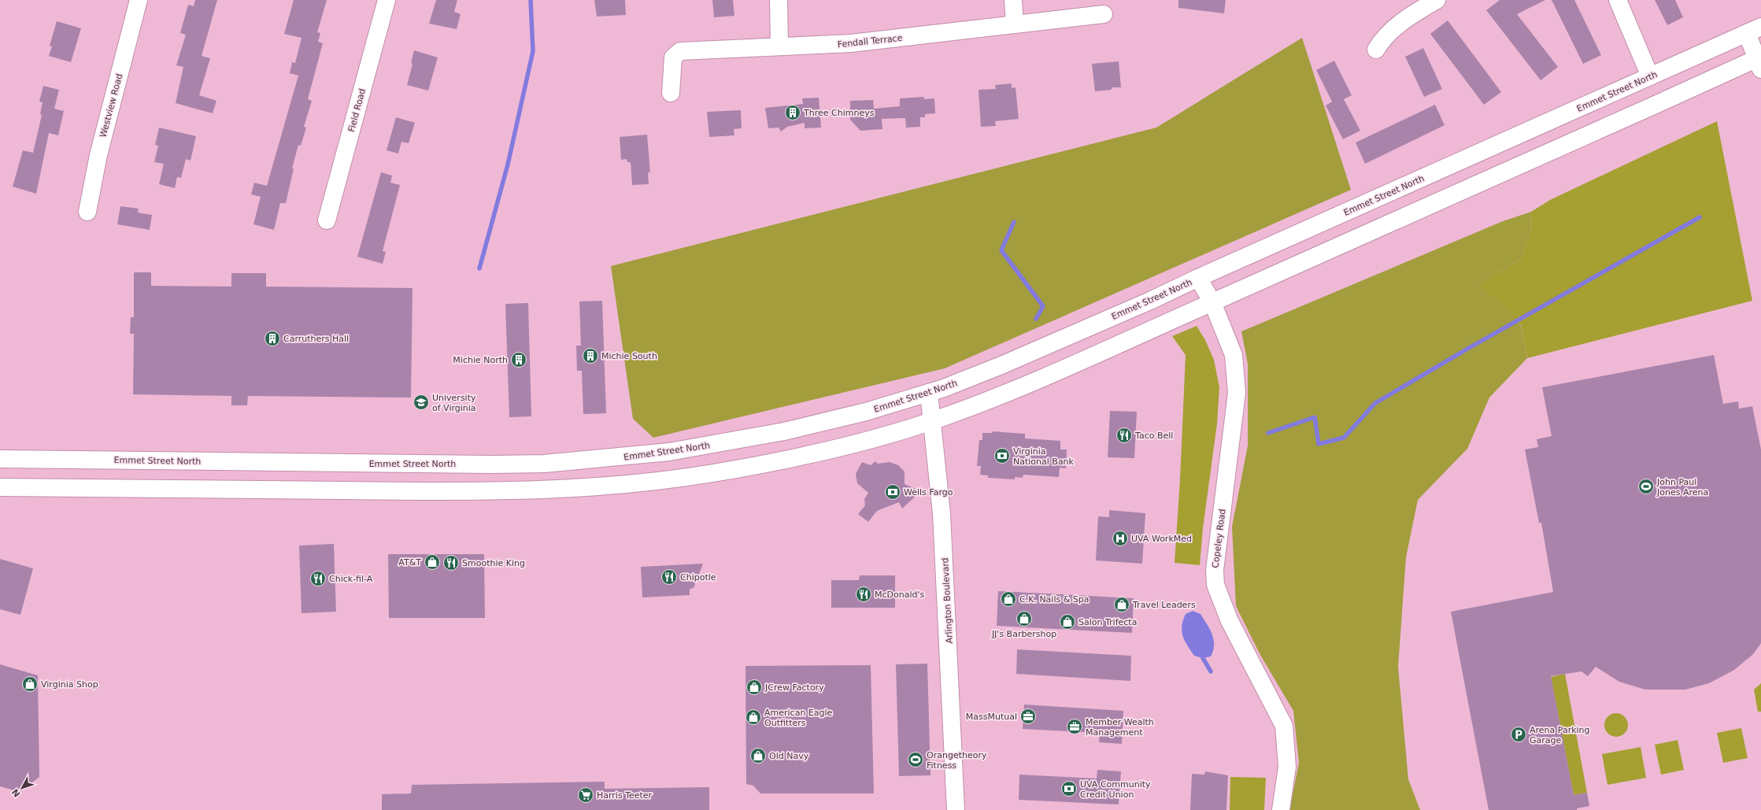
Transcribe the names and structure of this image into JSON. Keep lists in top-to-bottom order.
{
  "streets": {
    "main road": [
      "Fendall Terrace",
      "Emmet Street North",
      "Westview Road",
      "Field Road",
      "Copeley Road",
      "Arlington Boulevard"
    ]
  },
  "crossings": [
    ["Emmet Street North", "Copeley Road"],
    ["Emmet Street North", "Arlington Boulevard"]
  ],
  "places": {
    "building": [
      "Three Chimneys",
      "Carruthers Hall",
      "Michie South",
      "Michie North"
    ],
    "school or university": ["University of Virginia"],
    "restaurant": [
      "Taco Bell",
      "Smoothie King",
      "Chipotle",
      "Chick-fil-A",
      "McDonald's"
    ],
    "bank": ["Virginia National Bank", "Wells Fargo", "UVA Community Credit Union"],
    "sports": ["John Paul Jones Arena", "Orangetheory Fitness"],
    "hospital": ["UVA WorkMed"],
    "shop": [
      "AT&T",
      "C.K. Nails & Spa",
      "Travel Leaders",
      "JJ's Barbershop",
      "Salon Trifecta",
      "Virginia Shop",
      "JCrew Factory",
      "American Eagle Outfitters",
      "Old Navy"
    ],
    "office": ["MassMutual", "Member Wealth Management"],
    "parking": ["Arena Parking Garage"],
    "supermarket": ["Harris Teeter"]
  },
  "north": "bottom left"
}
